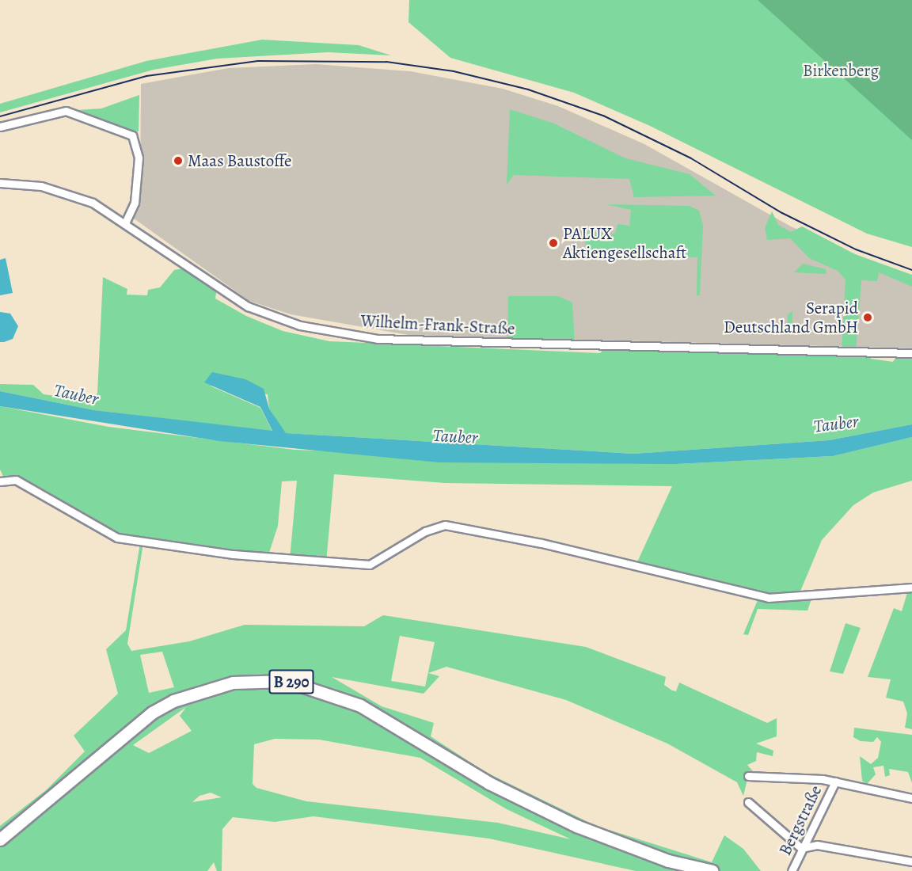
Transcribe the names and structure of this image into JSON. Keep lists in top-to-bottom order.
{
  "streets": {
    "main road": ["B 290"],
    "street": ["Wilhelm-Frank-Straße", "Bergstraße"]
  },
  "water": ["Tauber"],
  "parks": ["Birkenberg"],
  "places": ["Maas Baustoffe", "PALUX Aktiengesellschaft", "Serapid Deutschland GmbH"]
}
